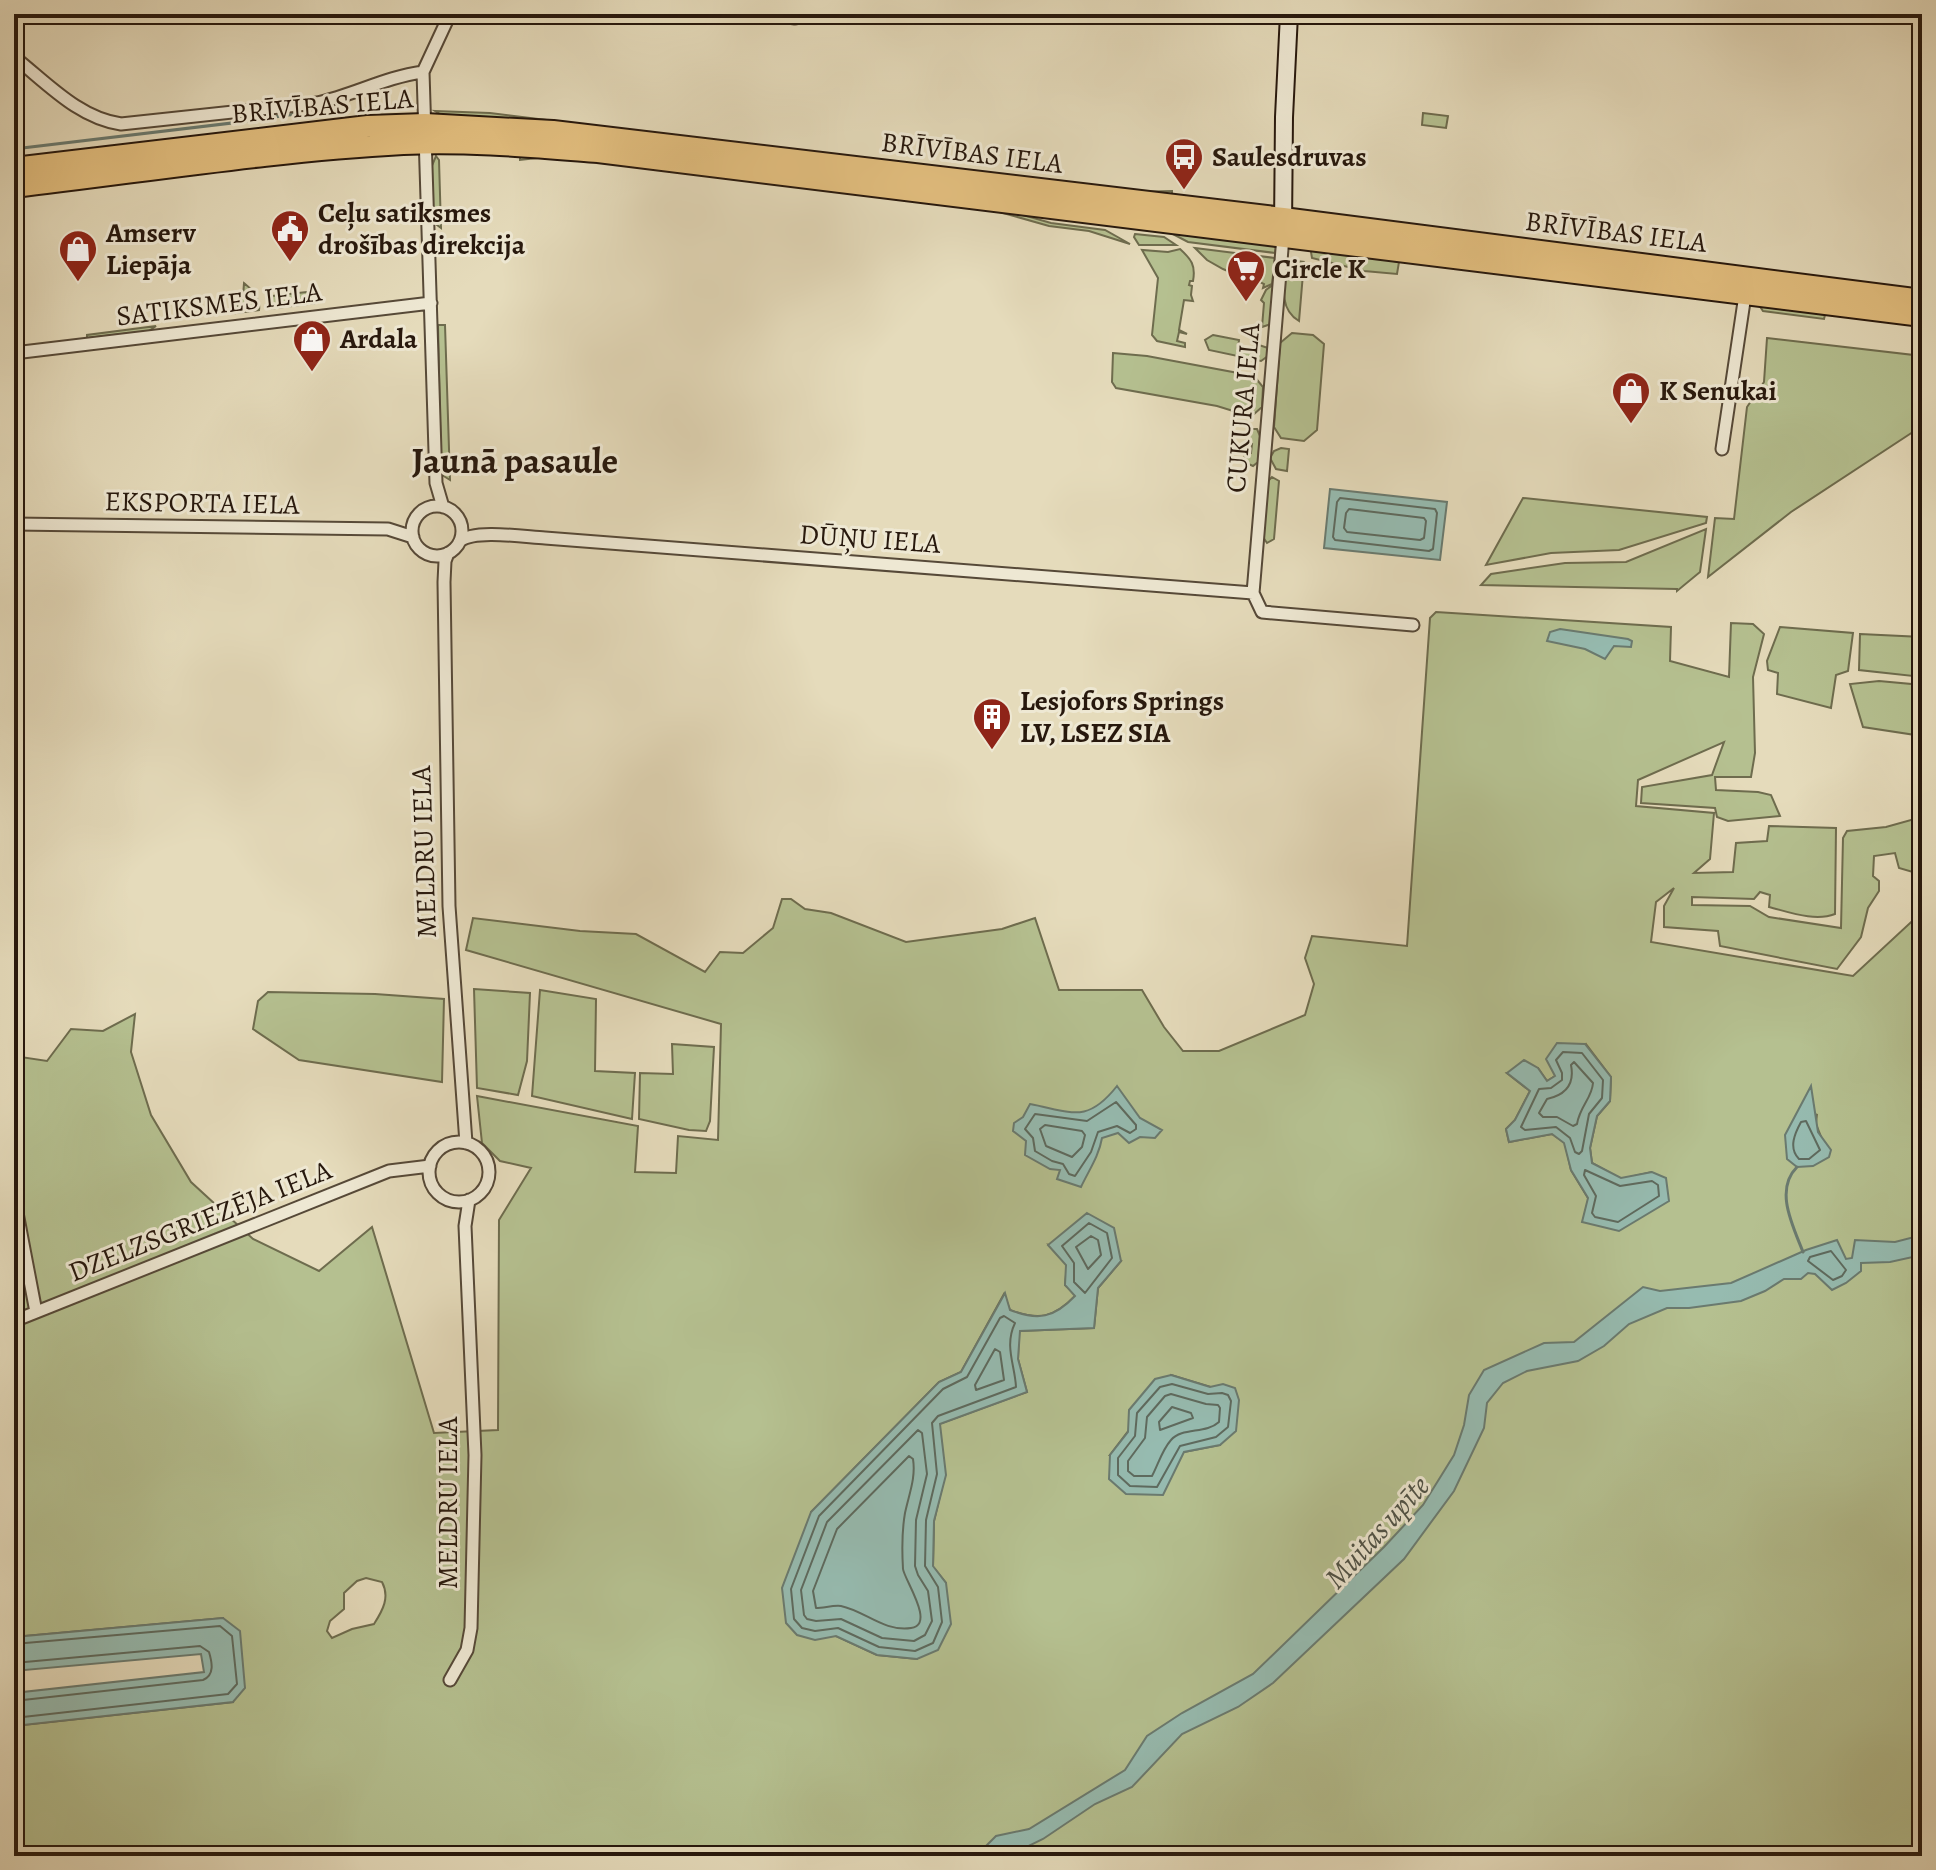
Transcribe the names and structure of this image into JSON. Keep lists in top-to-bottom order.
{
  "streets": {
    "highway": ["BRĪVĪBAS IELA"],
    "main road": ["CUKURA IELA"],
    "street": [
      "SATIKSMES IELA",
      "EKSPORTA IELA",
      "DŪŅU IELA",
      "MELDRU IELA",
      "DZELZSGRIEZĒJA IELA"
    ]
  },
  "crossings": [
    ["BRĪVĪBAS IELA", "CUKURA IELA"],
    ["CUKURA IELA", "DŪŅU IELA"],
    ["EKSPORTA IELA", "DŪŅU IELA"],
    ["EKSPORTA IELA", "MELDRU IELA"],
    ["DŪŅU IELA", "MELDRU IELA"],
    ["MELDRU IELA", "DZELZSGRIEZĒJA IELA"]
  ],
  "districts": ["Jaunā pasaule"],
  "water": ["Muitas upīte"],
  "places": {
    "bus stop": ["Saulesdruvas"],
    "public building": ["Ceļu satiksmes drošības direkcija"],
    "shop": ["Amserv Liepāja", "Ardala", "K Senukai"],
    "supermarket": ["Circle K"],
    "building": ["Lesjofors Springs LV, LSEZ SIA"]
  }
}
